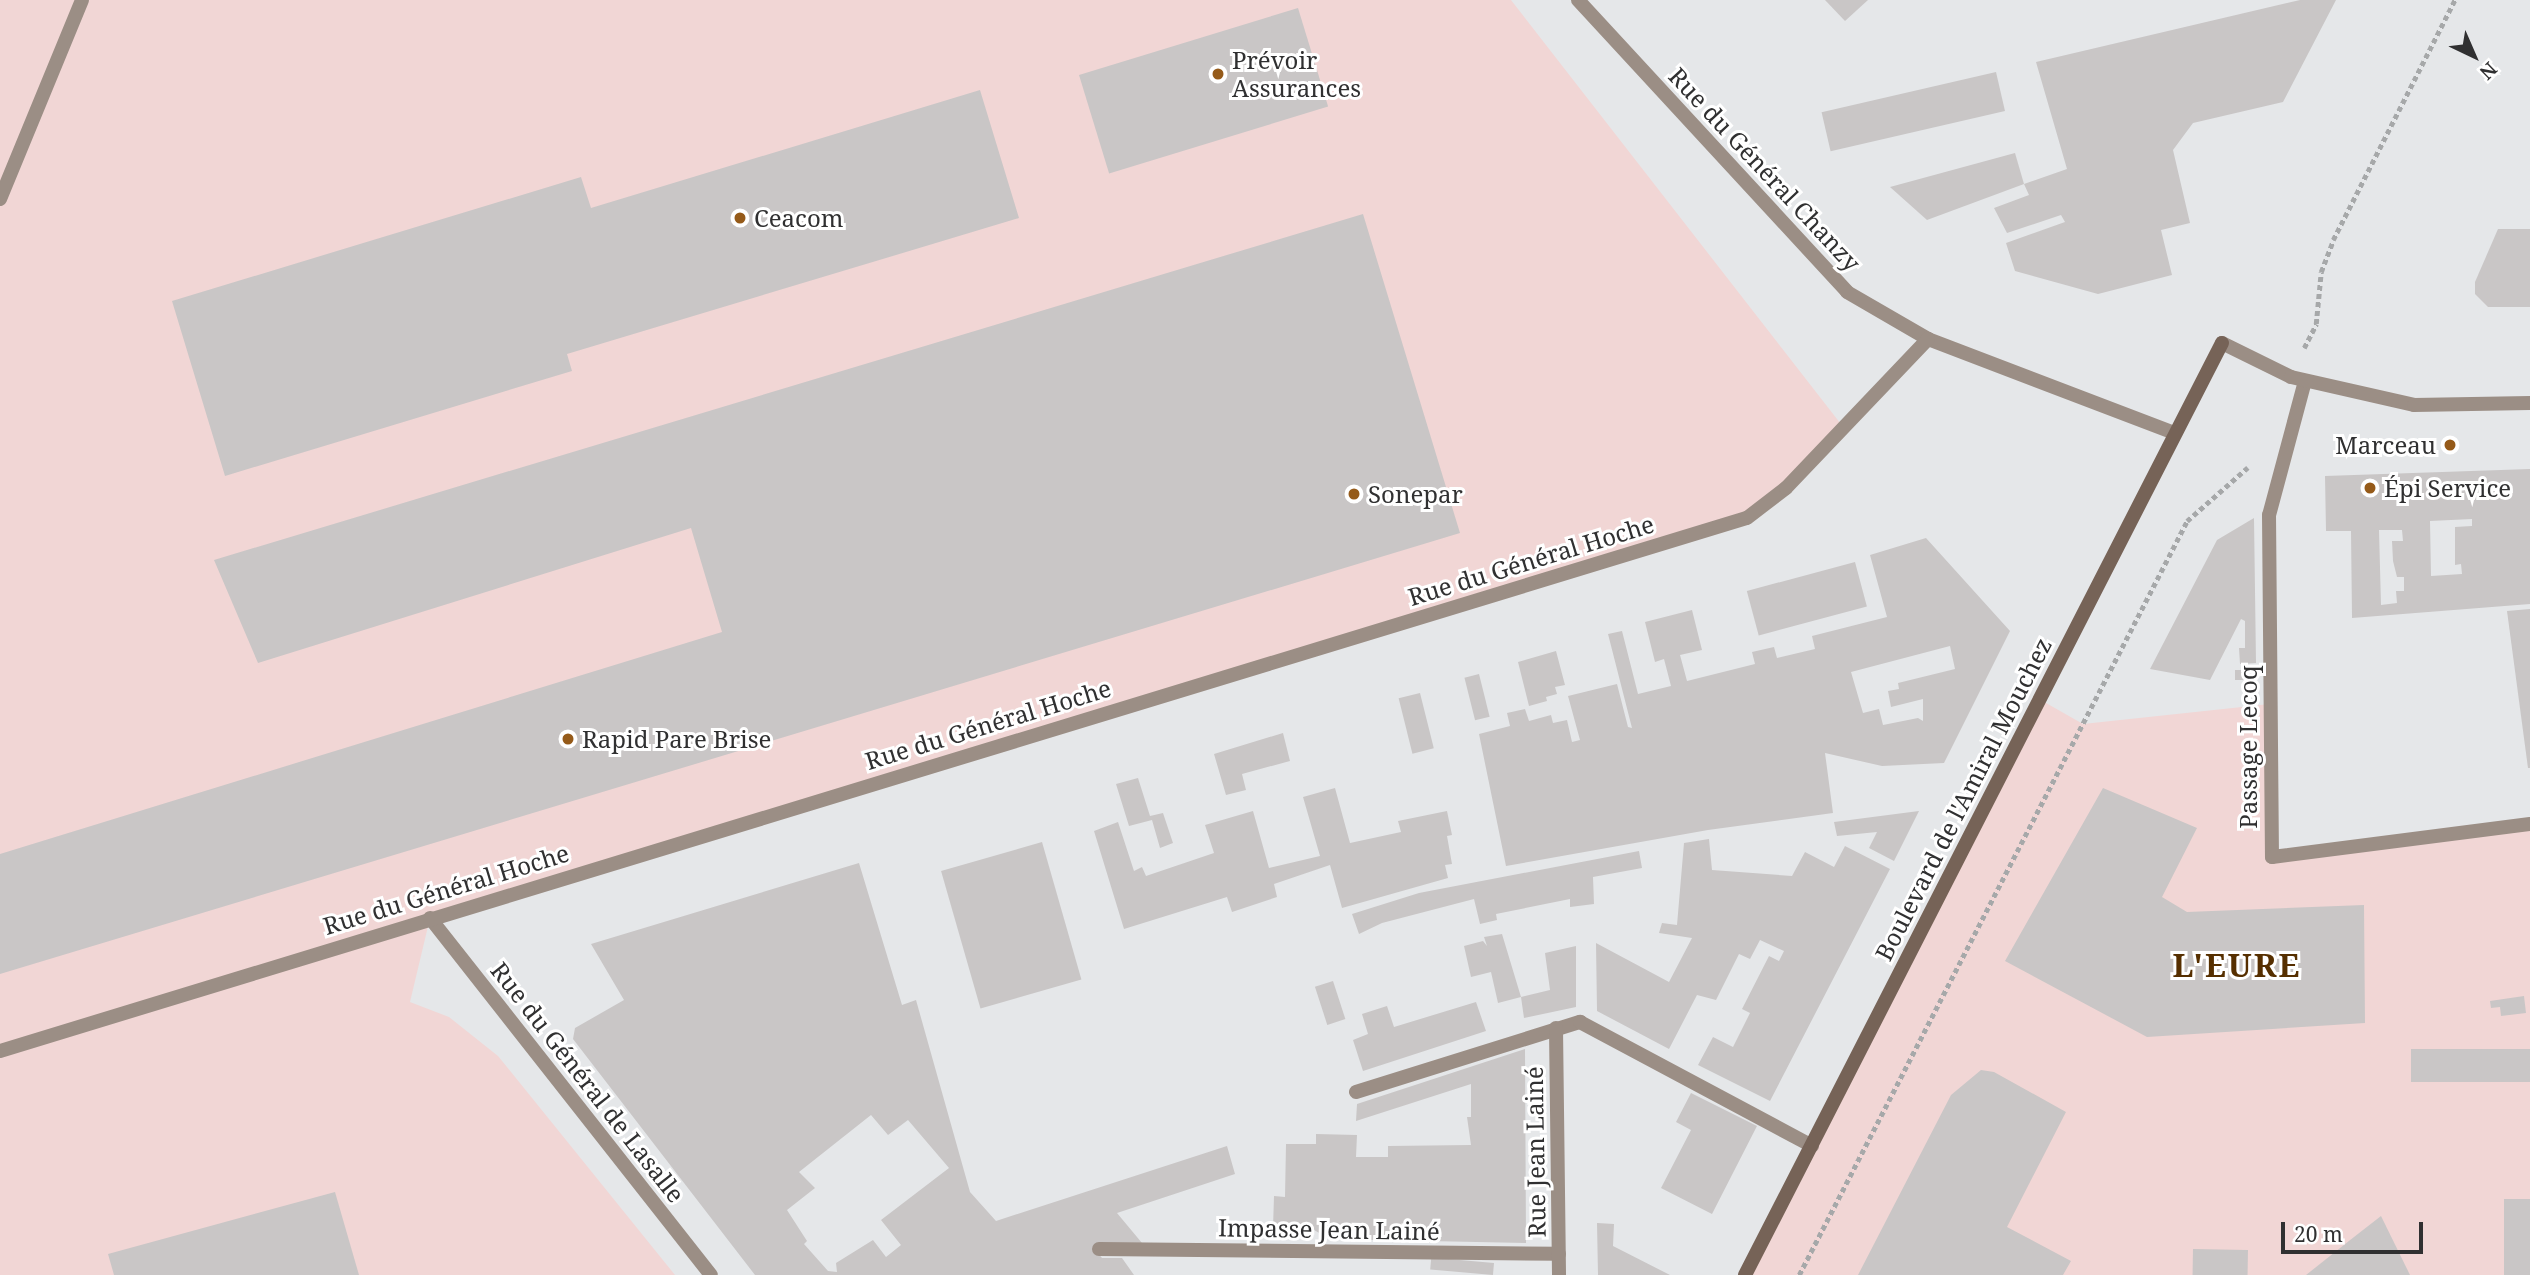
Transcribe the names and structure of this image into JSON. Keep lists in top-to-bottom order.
{
  "streets": {
    "main road": ["Boulevard de l'Amiral Mouchez"],
    "street": [
      "Rue du Général Chanzy",
      "Rue du Général Hoche",
      "Passage Lecoq",
      "Rue du Général de Lasalle",
      "Rue Jean Lainé",
      "Impasse Jean Lainé"
    ]
  },
  "crossings": [
    ["Rue du Général Chanzy", "Rue du Général Hoche"],
    ["Rue du Général Chanzy", "Boulevard de l'Amiral Mouchez"],
    ["Rue du Général Hoche", "Rue du Général de Lasalle"],
    ["Rue Jean Lainé", "Impasse Jean Lainé"]
  ],
  "districts": ["L'EURE"],
  "places": [
    "Prévoir Assurances",
    "Ceacom",
    "Marceau",
    "Épi Service",
    "Sonepar",
    "Rapid Pare Brise"
  ],
  "scale_bar": "20 m",
  "north": "bottom right"
}
